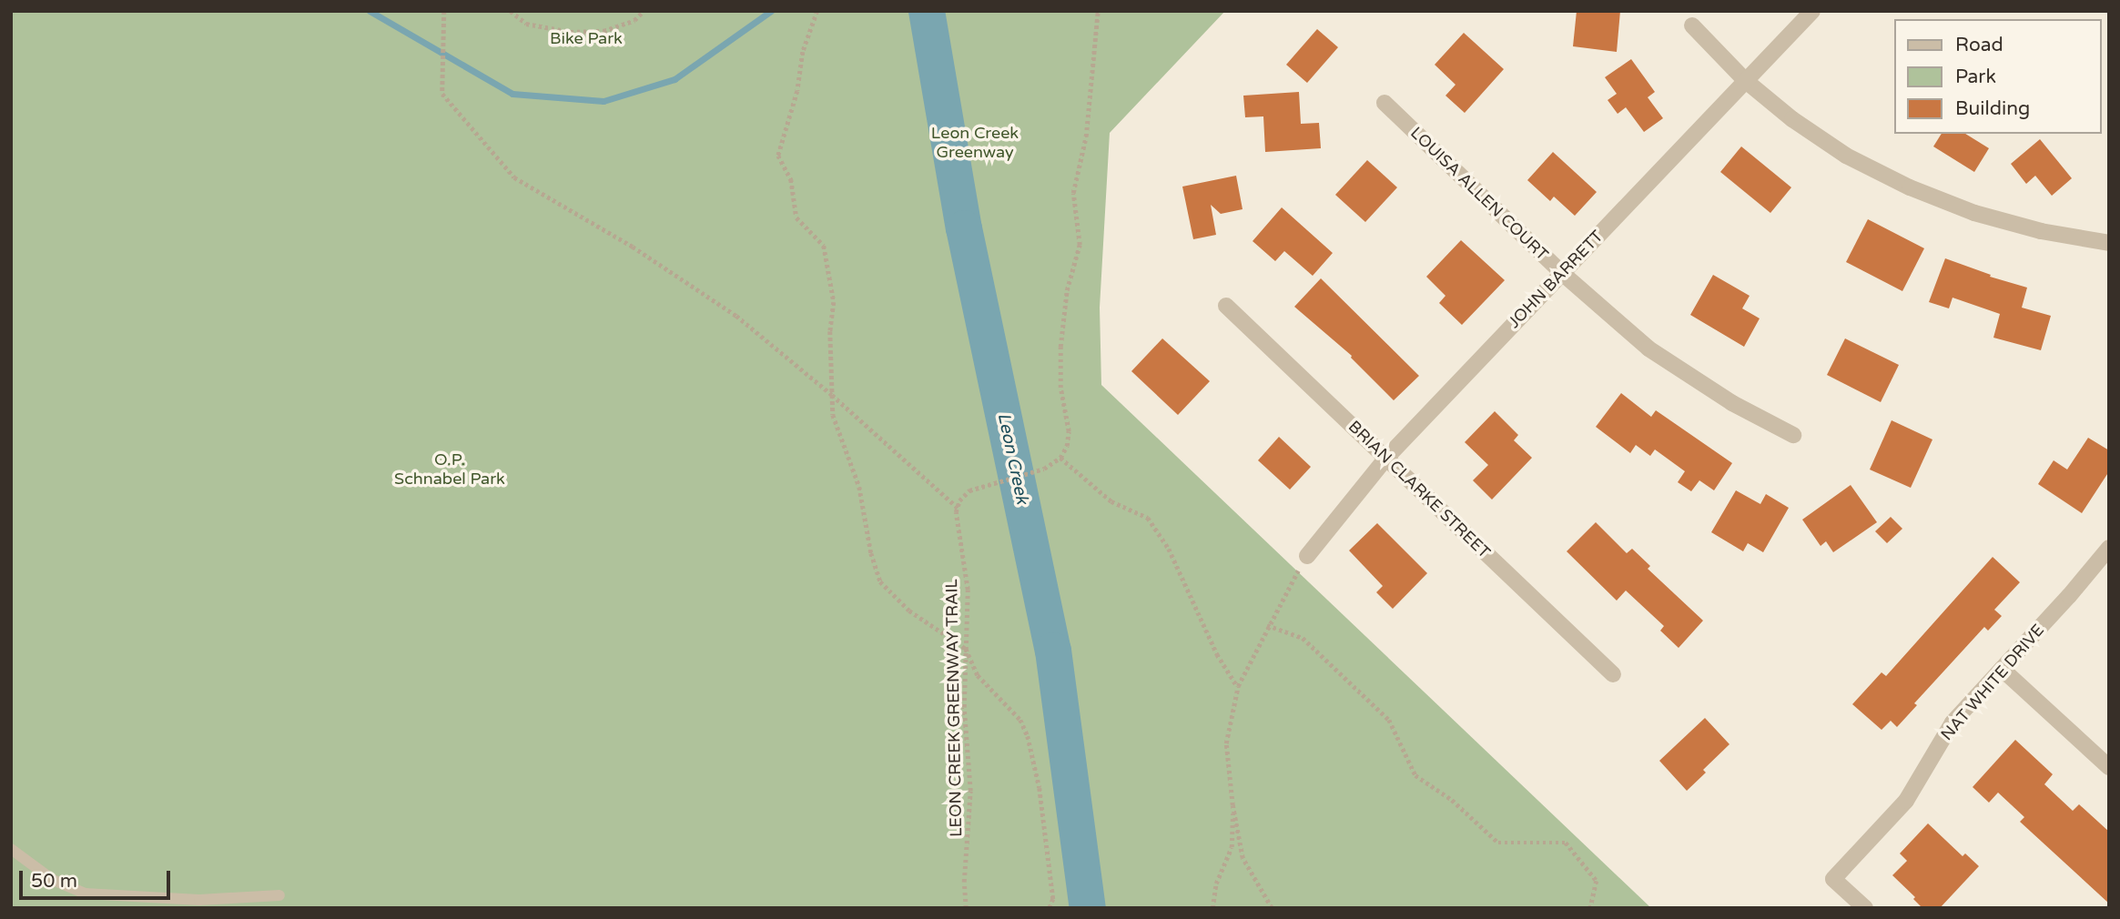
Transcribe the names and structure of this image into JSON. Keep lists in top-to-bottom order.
{
  "streets": {
    "street": [
      "LOUISA ALLEN COURT",
      "JOHN BARRETT",
      "BRIAN CLARKE STREET",
      "NAT WHITE DRIVE"
    ],
    "path": ["LEON CREEK GREENWAY TRAIL"]
  },
  "crossings": [
    ["LOUISA ALLEN COURT", "JOHN BARRETT"],
    ["JOHN BARRETT", "BRIAN CLARKE STREET"]
  ],
  "water": ["Leon Creek"],
  "parks": ["Bike Park", "Leon Creek Greenway", "O.P. Schnabel Park"],
  "legend": ["Road", "Park", "Building"],
  "scale_bar": "50 m"
}
